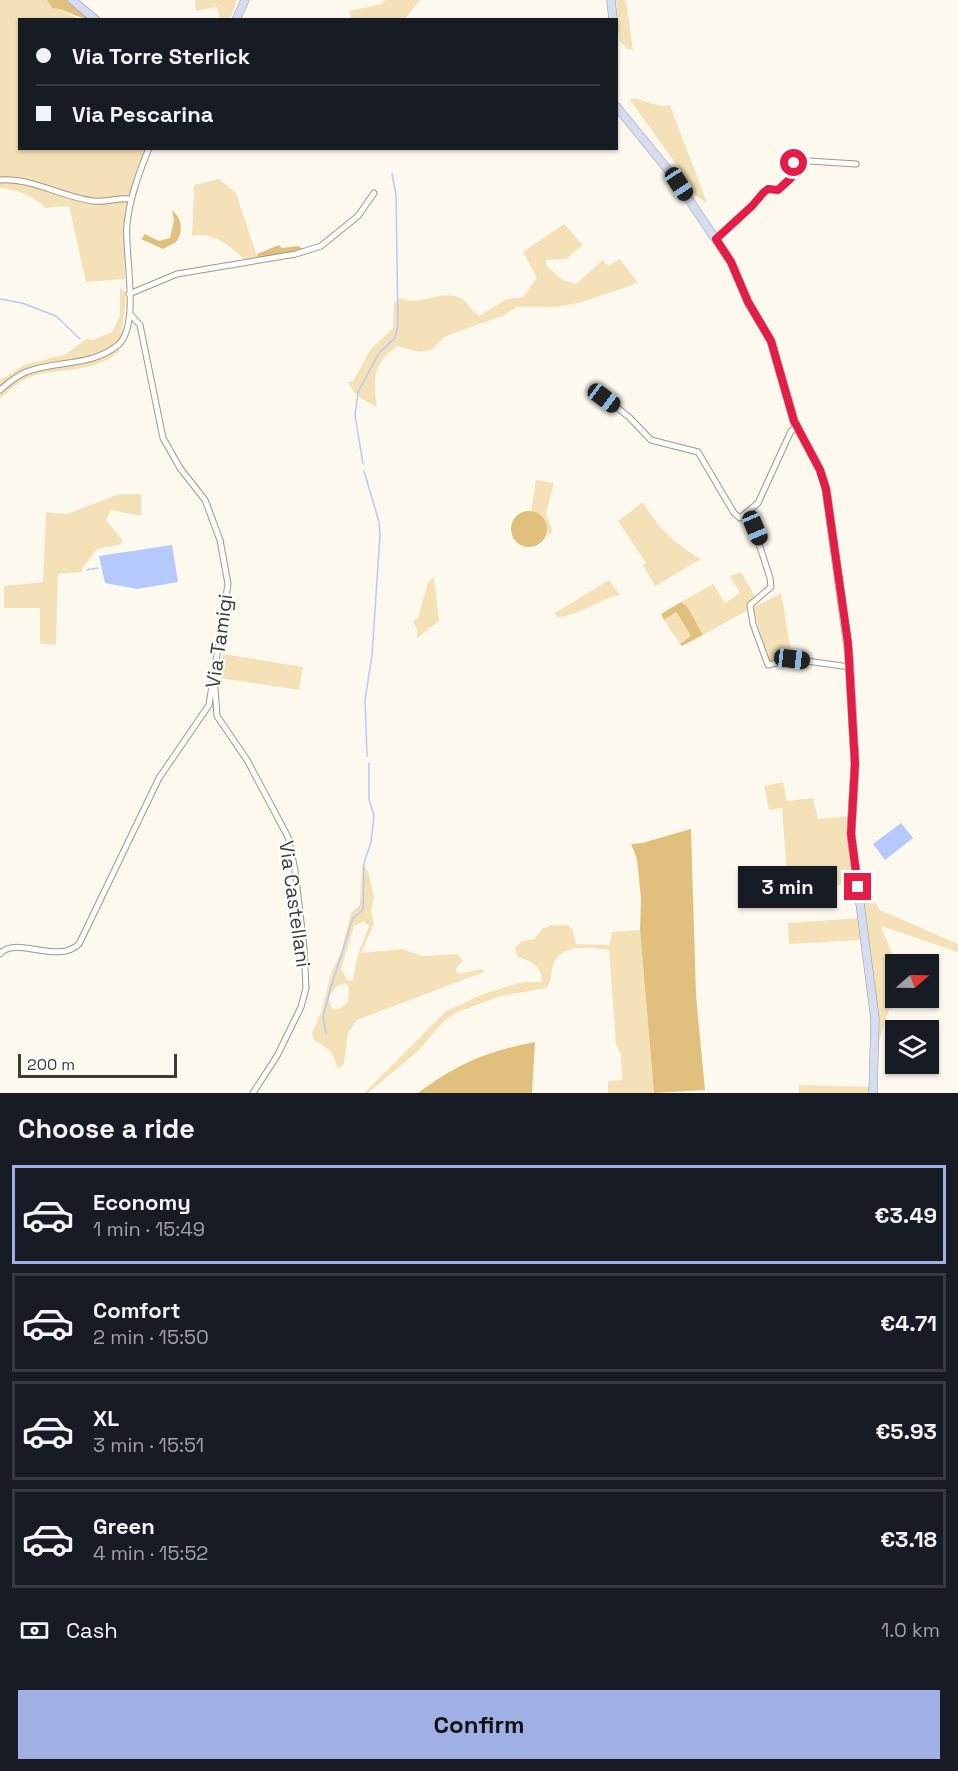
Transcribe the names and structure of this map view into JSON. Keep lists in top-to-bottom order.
{
  "streets": {
    "street": ["Via Tamigi", "Via Castellani"]
  },
  "crossings": [
    ["Via Tamigi", "Via Castellani"]
  ],
  "scale_bar": "200 m",
  "north": "right",
  "page": {
    "banner": ["Via Torre Sterlick", "Via Pescarina"],
    "bubble": "3 min",
    "scale": "200 m",
    "heading": "Choose a ride",
    "list": [
      {
        "name": "Economy",
        "note": "1 min · 15:49",
        "value": "€3.49"
      },
      {
        "name": "Comfort",
        "note": "2 min · 15:50",
        "value": "€4.71"
      },
      {
        "name": "XL",
        "note": "3 min · 15:51",
        "value": "€5.93"
      },
      {
        "name": "Green",
        "note": "4 min · 15:52",
        "value": "€3.18"
      }
    ],
    "pay": ["Cash", "1.0 km"],
    "buttons": "Confirm"
  }
}
